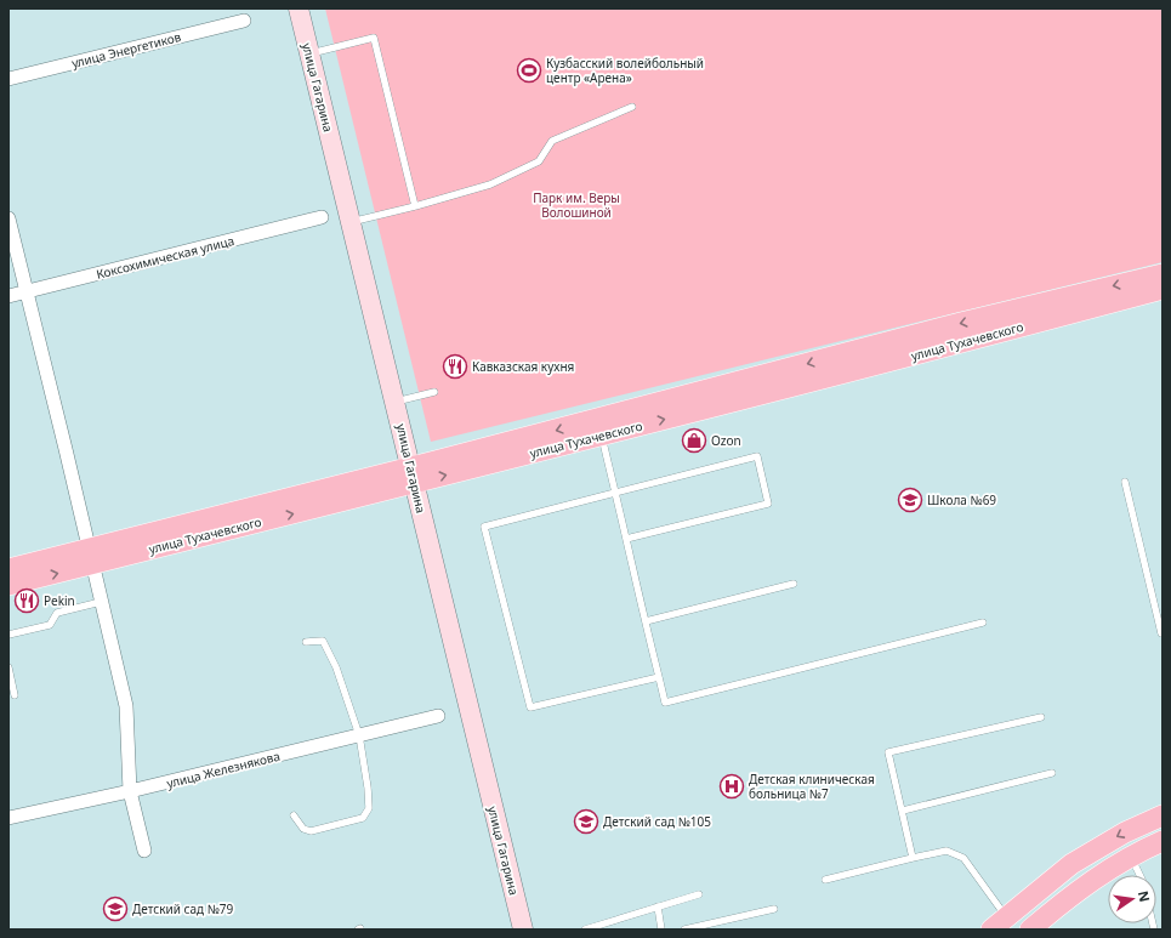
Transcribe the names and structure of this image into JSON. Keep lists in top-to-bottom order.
{
  "streets": {
    "main road": ["улица Тухачевского"],
    "street": [
      "улица Энергетиков",
      "улица Гагарина",
      "Коксохимическая улица",
      "улица Железнякова"
    ]
  },
  "crossings": [
    ["улица Гагарина", "улица Тухачевского"]
  ],
  "parks": ["Парк им. Веры Волошиной"],
  "places": {
    "sports": ["Кузбасский волейбольный центр «Арена»"],
    "restaurant": ["Кавказская кухня", "Pekin"],
    "shop": ["Ozon"],
    "school or university": ["Школа №69", "Детский сад №105", "Детский сад №79"],
    "hospital": ["Детская клиническая больница №7"]
  },
  "north": "right"
}
